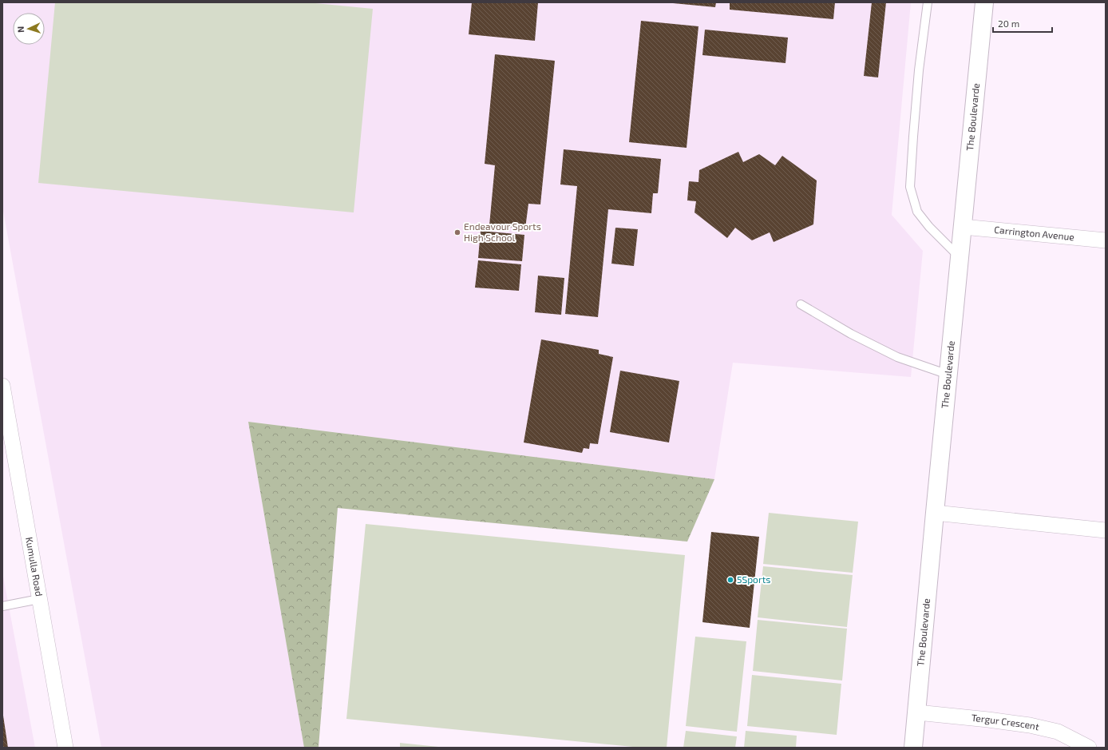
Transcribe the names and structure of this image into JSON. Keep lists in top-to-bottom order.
{
  "streets": {
    "main road": ["The Boulevarde"],
    "street": ["Carrington Avenue", "Kumulla Road", "Tergur Crescent"]
  },
  "crossings": [
    ["The Boulevarde", "Carrington Avenue"],
    ["The Boulevarde", "Tergur Crescent"]
  ],
  "places": ["Endeavour Sports High School", "5Sports"],
  "scale_bar": "20 m",
  "north": "left"
}
